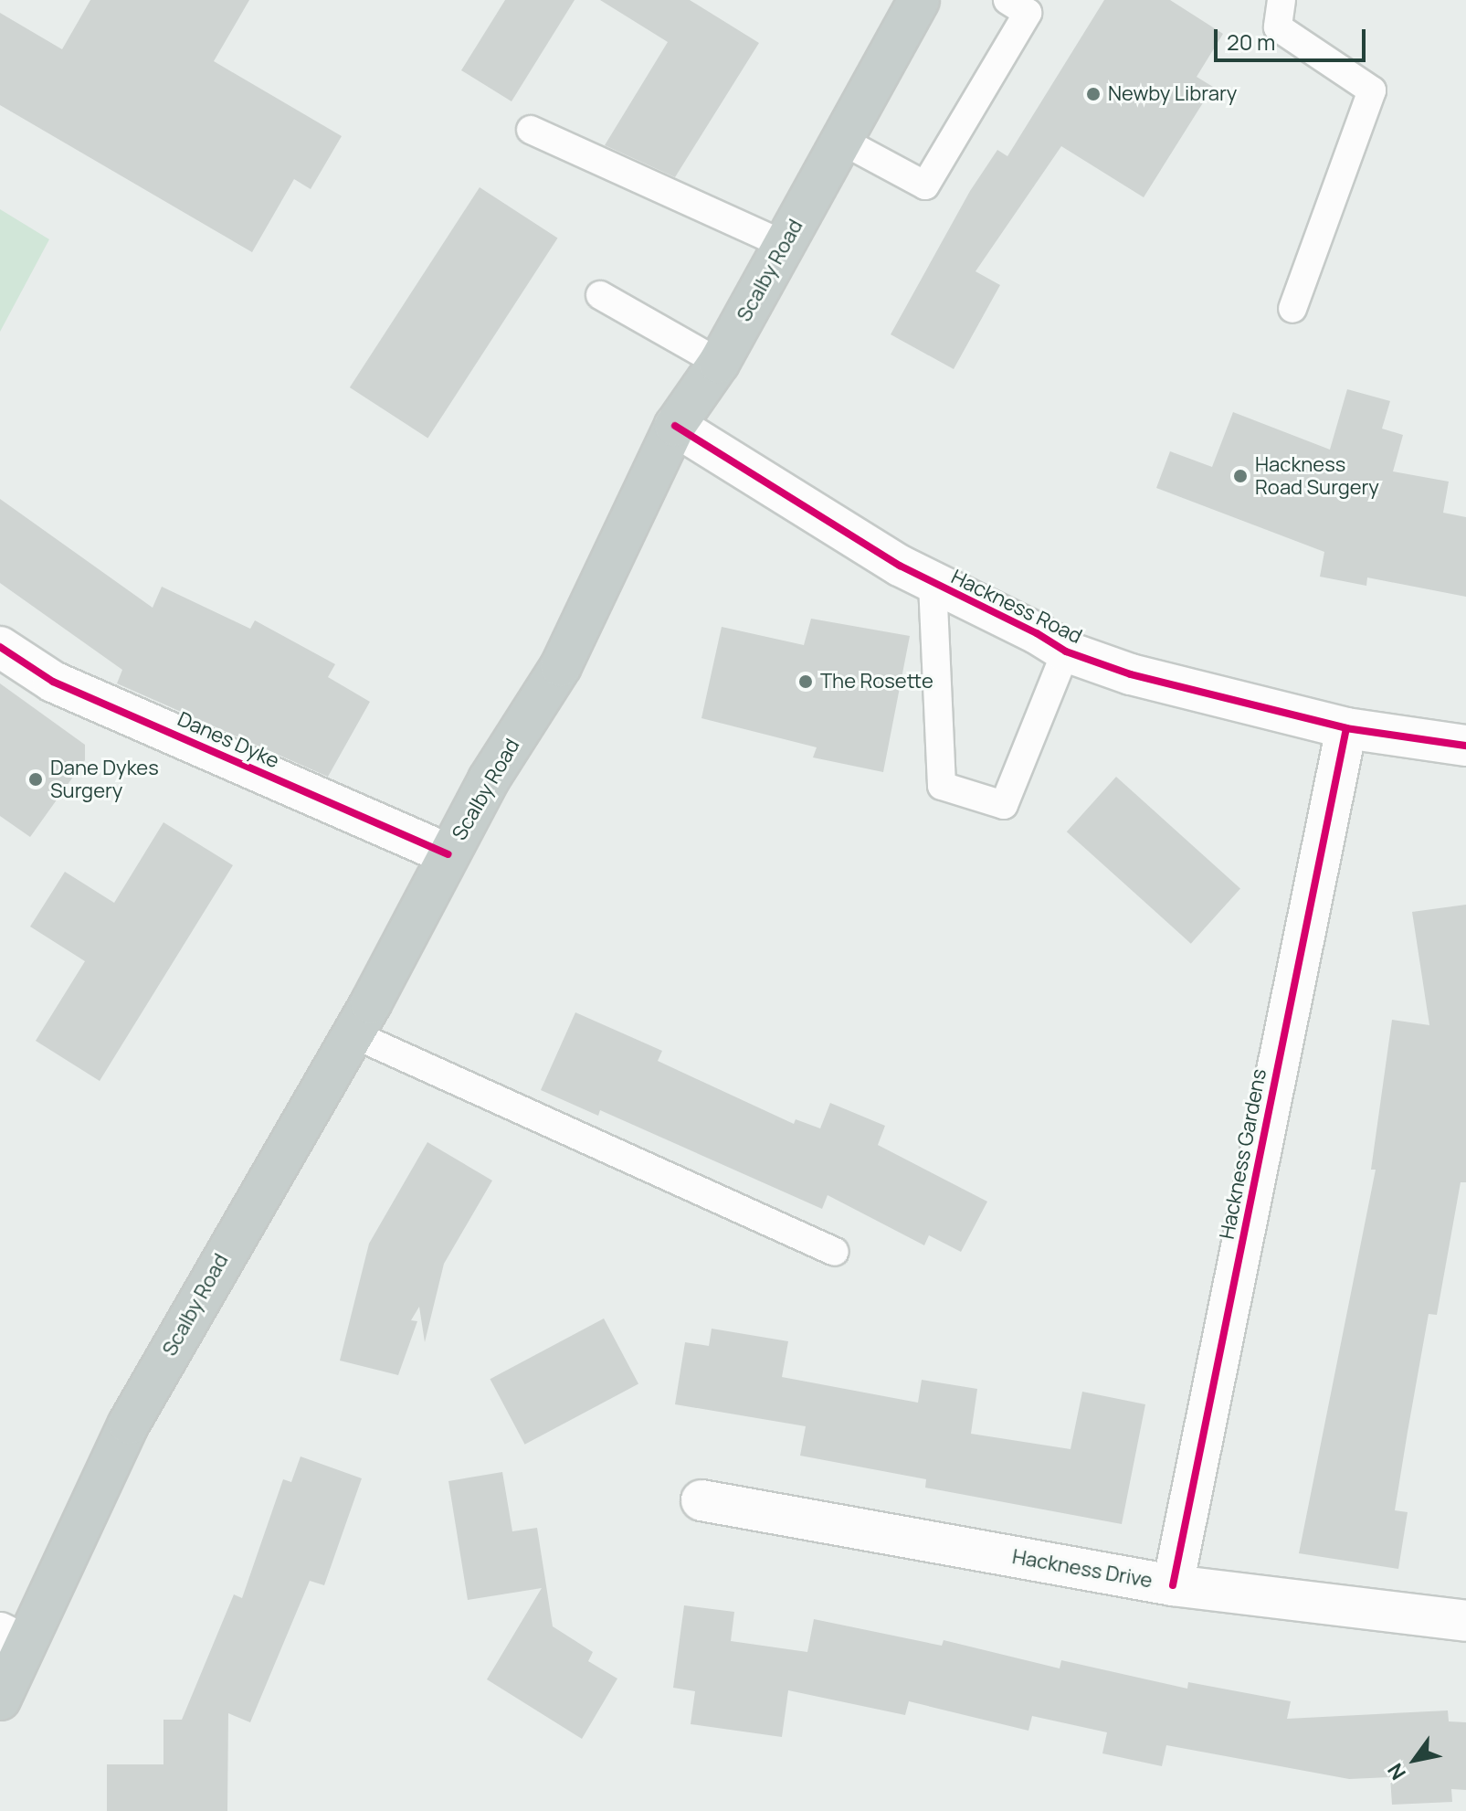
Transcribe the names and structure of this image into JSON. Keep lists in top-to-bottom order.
{
  "streets": {
    "highway": ["Scalby Road"],
    "street": [
      "Hackness Road",
      "Danes Dyke",
      "Hackness Gardens",
      "Hackness Drive"
    ]
  },
  "crossings": [
    ["Scalby Road", "Hackness Road"],
    ["Scalby Road", "Danes Dyke"],
    ["Hackness Road", "Hackness Gardens"],
    ["Hackness Gardens", "Hackness Drive"]
  ],
  "places": [
    "Newby Library",
    "Hackness Road Surgery",
    "The Rosette",
    "Dane Dykes Surgery"
  ],
  "scale_bar": "20 m",
  "north": "bottom left"
}
